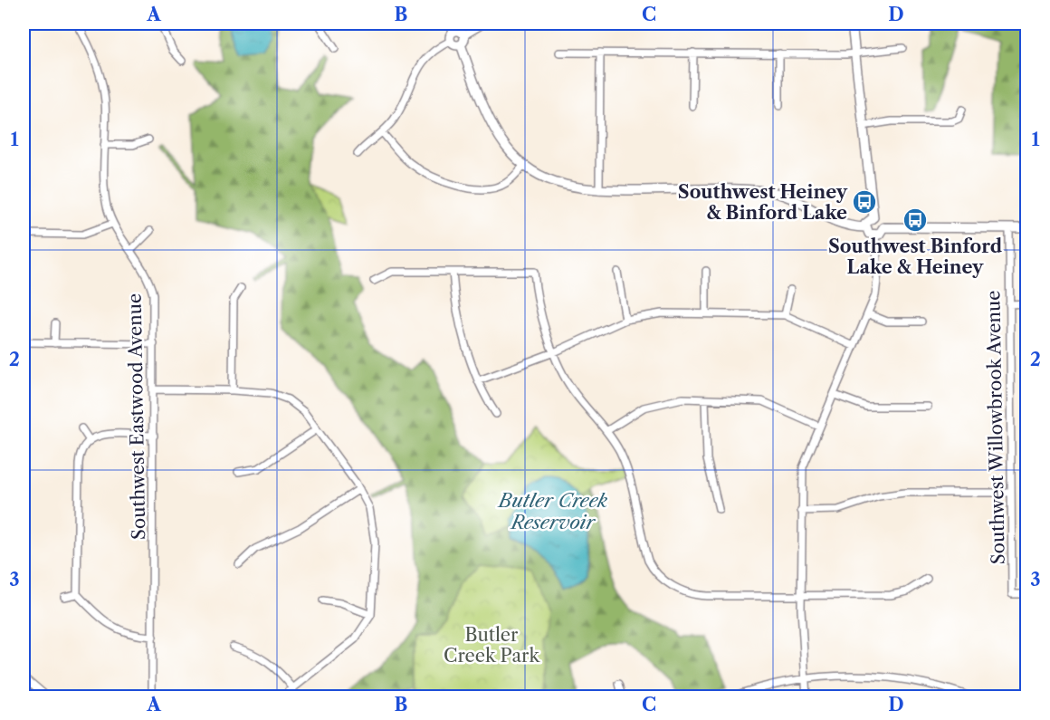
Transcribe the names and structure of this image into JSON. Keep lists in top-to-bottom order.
{
  "streets": {
    "street": ["Southwest Eastwood Avenue", "Southwest Willowbrook Avenue"]
  },
  "water": ["Butler Creek Reservoir"],
  "parks": ["Butler Creek Park"],
  "places": {
    "bus stop": ["Southwest Heiney & Binford Lake", "Southwest Binford Lake & Heiney"]
  },
  "grid": {
    "columns": [
      "A",
      "B",
      "C",
      "D"
    ],
    "rows": ["1", "2", "3"]
  }
}
